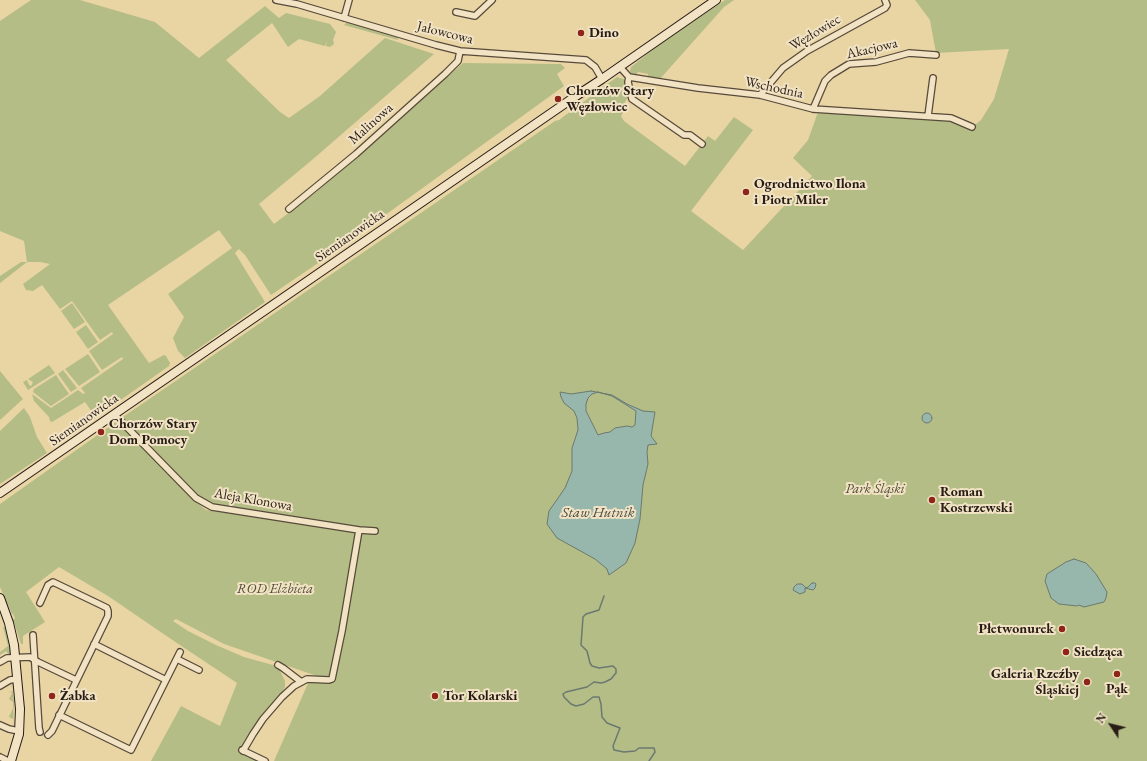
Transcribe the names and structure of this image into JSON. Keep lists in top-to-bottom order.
{
  "streets": {
    "street": [
      "Jałowcowa",
      "Węzłowiec",
      "Akacjowa",
      "Wschodnia",
      "Malinowa",
      "Siemianowicka",
      "Aleja Klonowa"
    ]
  },
  "crossings": [
    ["Jałowcowa", "Malinowa"],
    ["Jałowcowa", "Siemianowicka"],
    ["Węzłowiec", "Wschodnia"],
    ["Akacjowa", "Wschodnia"],
    ["Siemianowicka", "Aleja Klonowa"]
  ],
  "water": ["Staw Hutnik"],
  "parks": ["Park Śląski", "ROD Elżbieta"],
  "places": [
    "Dino",
    "Chorzów Stary Węzłowiec",
    "Ogrodnictwo Ilona i Piotr Miler",
    "Chorzów Stary Dom Pomocy",
    "Roman Kostrzewski",
    "Płetwonurek",
    "Siedząca",
    "Pąk",
    "Galeria Rzeźby Śląskiej",
    "Żabka",
    "Tor Kolarski"
  ],
  "north": "top left"
}
